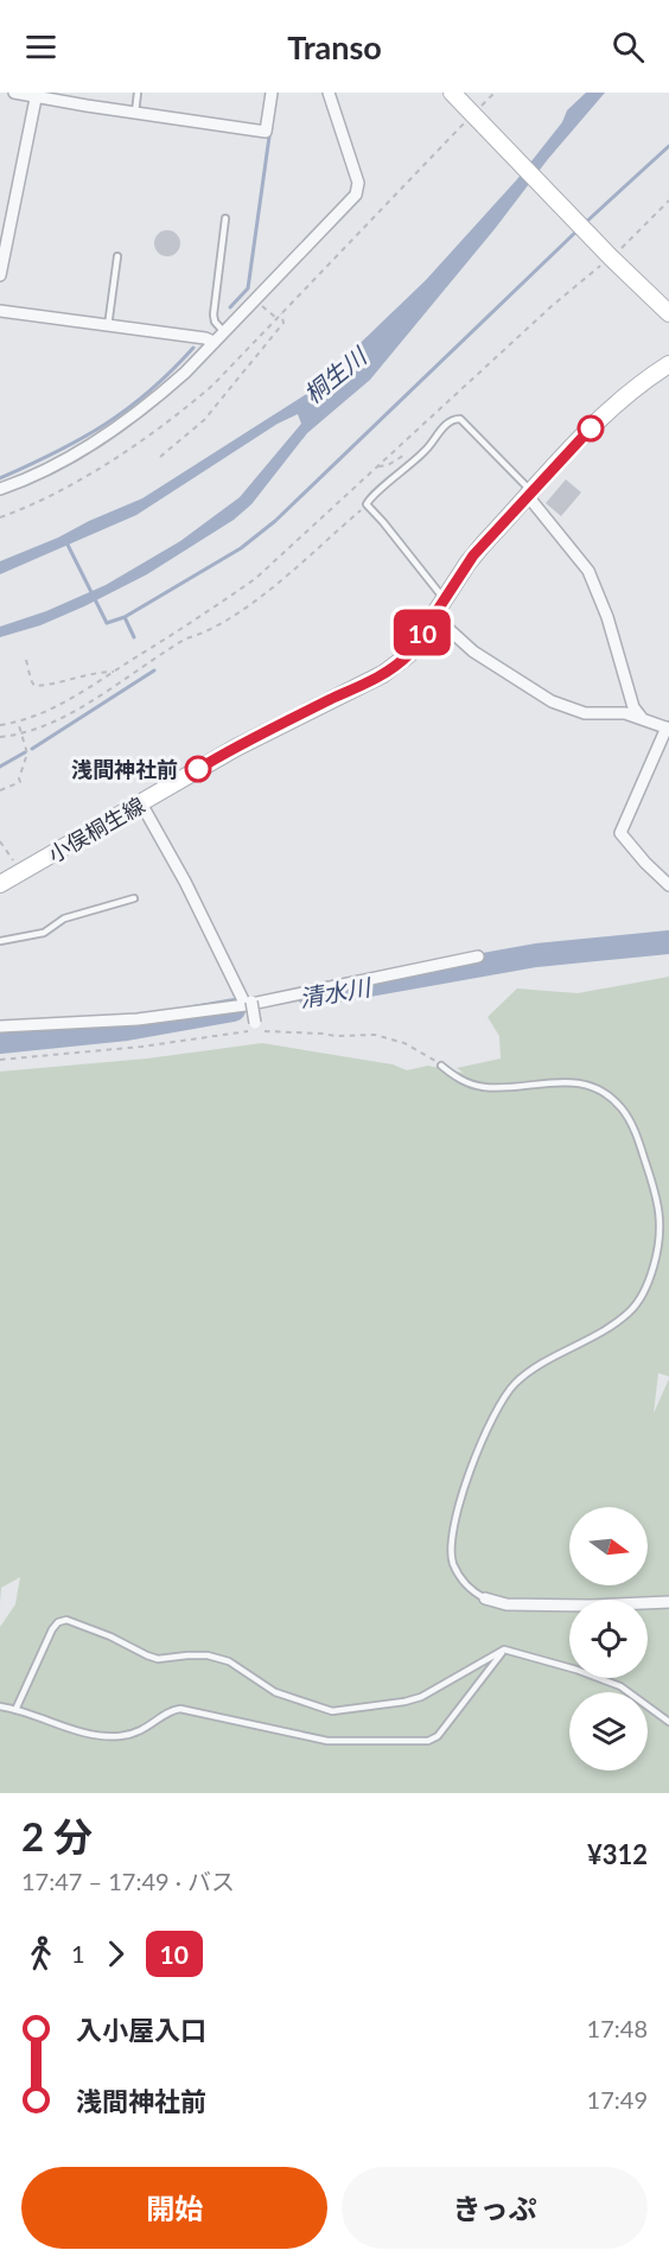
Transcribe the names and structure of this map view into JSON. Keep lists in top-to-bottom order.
{
  "streets": {
    "main road": ["小俣桐生線"]
  },
  "water": ["桐生川", "清水川"],
  "places": ["浅間神社前"],
  "lines": ["bus line 10"],
  "north": "right",
  "page": {
    "header": "Transo",
    "on_map": "10",
    "heading": ["2 分", "17:47 – 17:49 · バス", "¥312"],
    "legs": ["1", "10"],
    "list": [
      {
        "name": "入小屋入口",
        "value": "17:48"
      },
      {
        "name": "浅間神社前",
        "value": "17:49"
      }
    ],
    "buttons": ["開始", "きっぷ"]
  }
}
